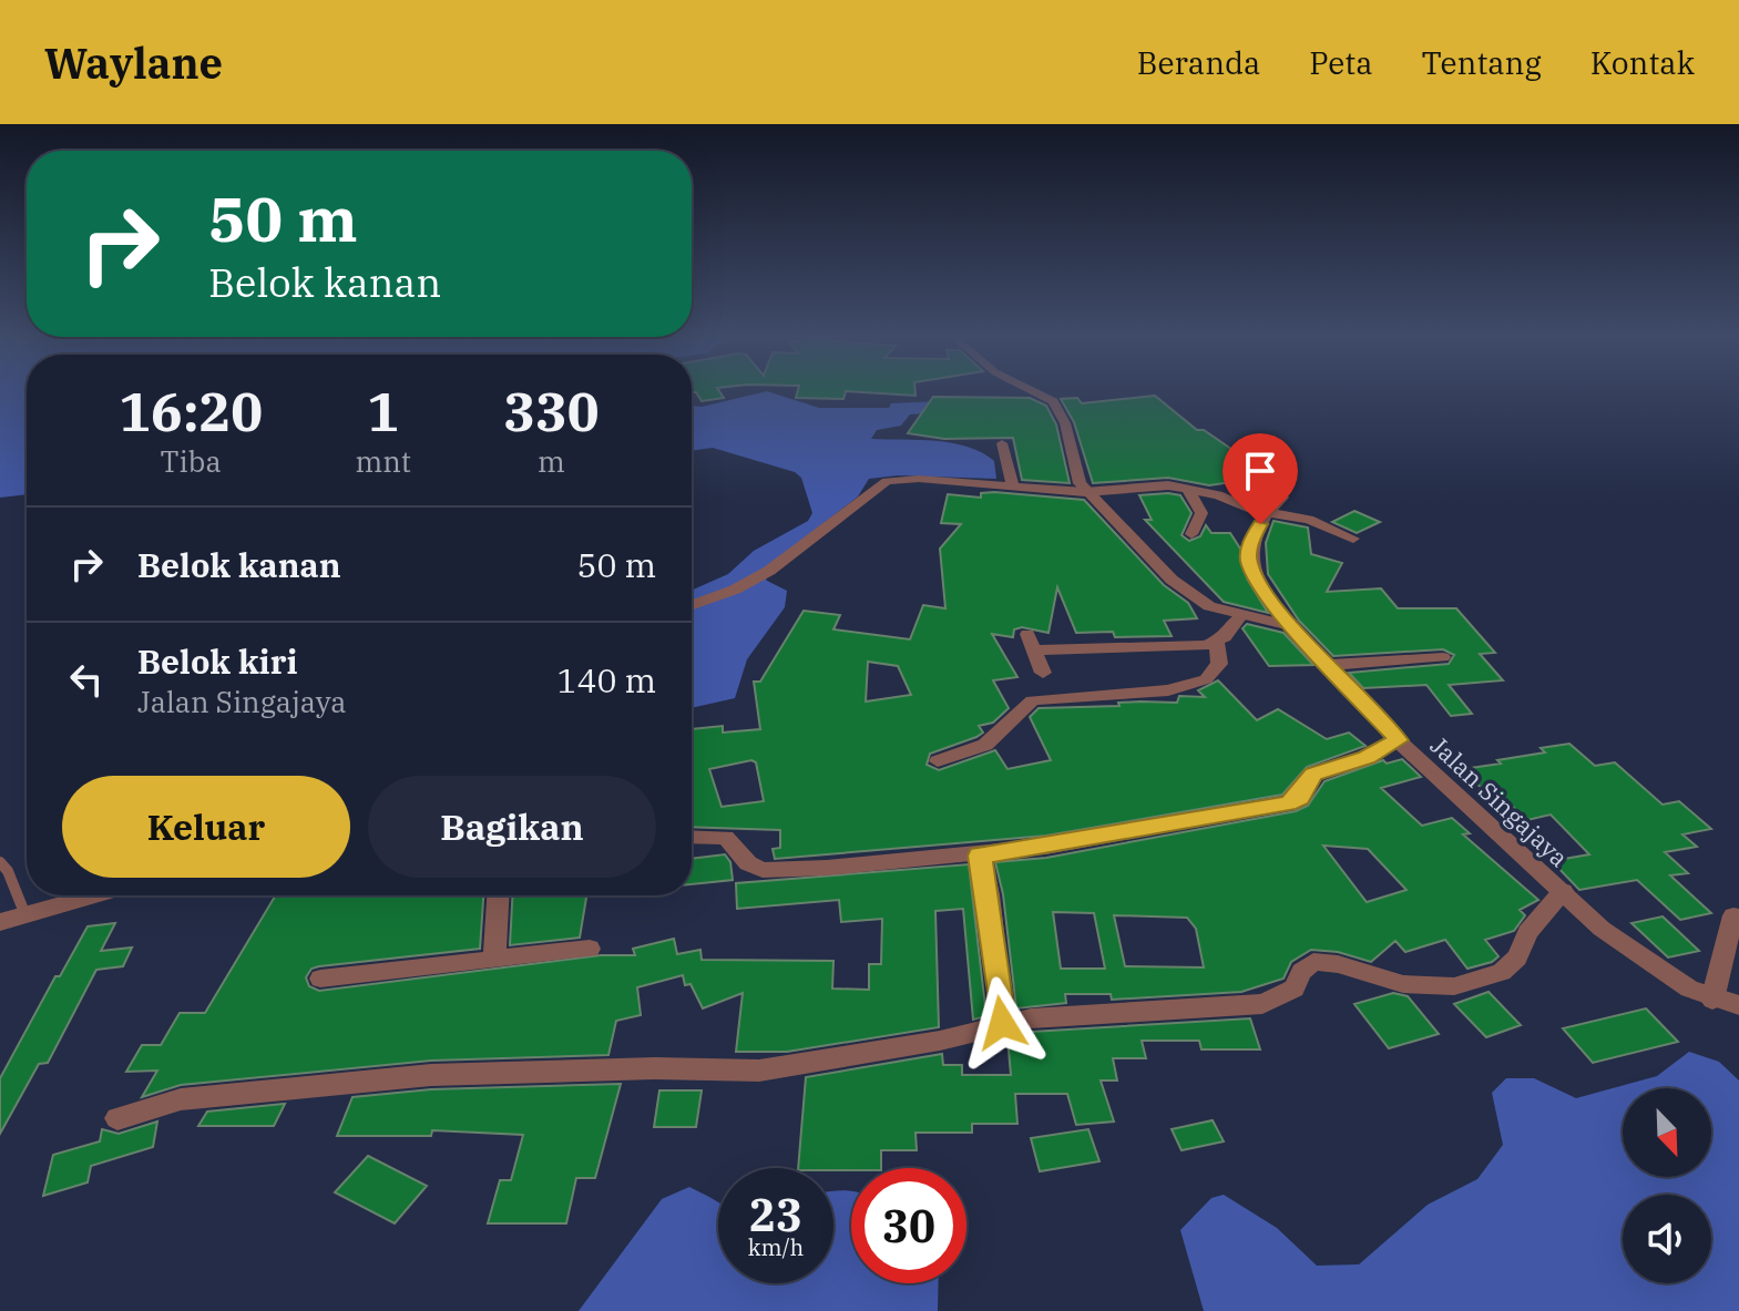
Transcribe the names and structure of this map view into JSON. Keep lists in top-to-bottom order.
{
  "streets": {
    "street": ["Jalan Singajaya"]
  },
  "north": "bottom right",
  "page": {
    "header": "Waylane",
    "nav": [
      "Beranda",
      "Peta",
      "Tentang",
      "Kontak"
    ],
    "turn": ["50 m", "Belok kanan"],
    "eta": [
      "16:20",
      "Tiba",
      "1",
      "mnt",
      "330",
      "m"
    ],
    "list": [
      {
        "name": "Belok kanan",
        "value": "50 m"
      },
      {
        "name": "Belok kiri",
        "note": "Jalan Singajaya",
        "value": "140 m"
      }
    ],
    "buttons": ["Keluar", "Bagikan"],
    "speed": "23 km/h",
    "limit": "30"
  }
}
